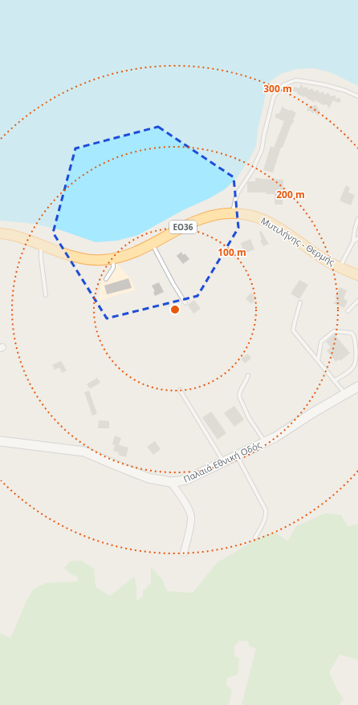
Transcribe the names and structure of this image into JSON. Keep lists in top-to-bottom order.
{
  "streets": {
    "main road": ["ΕΟ36", "Μυτιλήνης - Θερμής", "Παλαιά Εθνική Οδός"]
  },
  "rings": ["300 m", "200 m", "100 m"]
}
